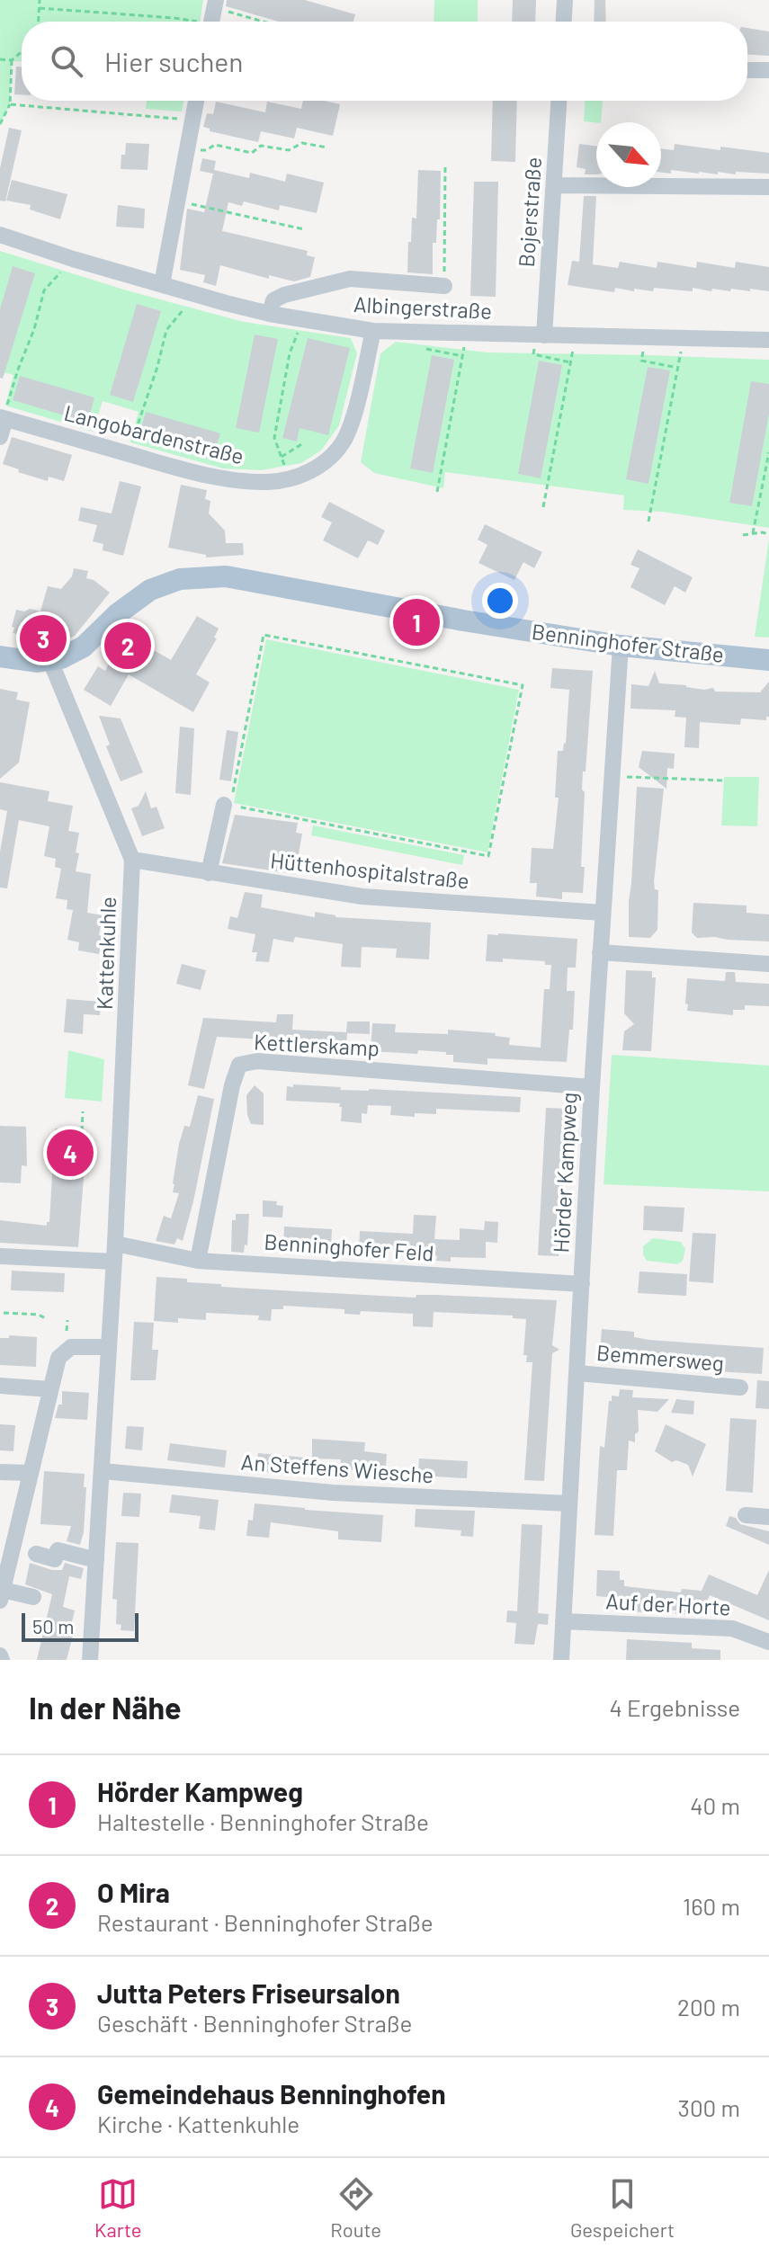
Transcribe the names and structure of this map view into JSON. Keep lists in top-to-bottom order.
{
  "streets": {
    "main road": ["Benninghofer Straße"],
    "street": [
      "Bojerstraße",
      "Albingerstraße",
      "Langobardenstraße",
      "Hüttenhospitalstraße",
      "Kattenkuhle",
      "Kettlerskamp",
      "Hörder Kampweg",
      "Benninghofer Feld",
      "Bemmersweg",
      "An Steffens Wiesche",
      "Auf der Horte"
    ]
  },
  "crossings": [
    ["Bojerstraße", "Albingerstraße"],
    ["Albingerstraße", "Langobardenstraße"],
    ["Benninghofer Straße", "Kattenkuhle"],
    ["Benninghofer Straße", "Hörder Kampweg"],
    ["Hüttenhospitalstraße", "Kattenkuhle"],
    ["Hüttenhospitalstraße", "Hörder Kampweg"],
    ["Kattenkuhle", "Benninghofer Feld"],
    ["Kattenkuhle", "An Steffens Wiesche"],
    ["Kettlerskamp", "Hörder Kampweg"],
    ["Kettlerskamp", "Benninghofer Feld"],
    ["Hörder Kampweg", "Benninghofer Feld"],
    ["Hörder Kampweg", "Bemmersweg"],
    ["Hörder Kampweg", "An Steffens Wiesche"],
    ["Hörder Kampweg", "Auf der Horte"]
  ],
  "scale_bar": "50 m",
  "north": "bottom right",
  "page": {
    "search": "Hier suchen",
    "pins": [
      "1",
      "3",
      "2",
      "4"
    ],
    "scale": "50 m",
    "heading": ["In der Nähe", "4 Ergebnisse"],
    "list": [
      {
        "mark": "1",
        "name": "Hörder Kampweg",
        "note": "Haltestelle · Benninghofer Straße",
        "value": "40 m"
      },
      {
        "mark": "2",
        "name": "O Mira",
        "note": "Restaurant · Benninghofer Straße",
        "value": "160 m"
      },
      {
        "mark": "3",
        "name": "Jutta Peters Friseursalon",
        "note": "Geschäft · Benninghofer Straße",
        "value": "200 m"
      },
      {
        "mark": "4",
        "name": "Gemeindehaus Benninghofen",
        "note": "Kirche · Kattenkuhle",
        "value": "300 m"
      }
    ],
    "nav": ["Karte", "Route", "Gespeichert"]
  }
}
